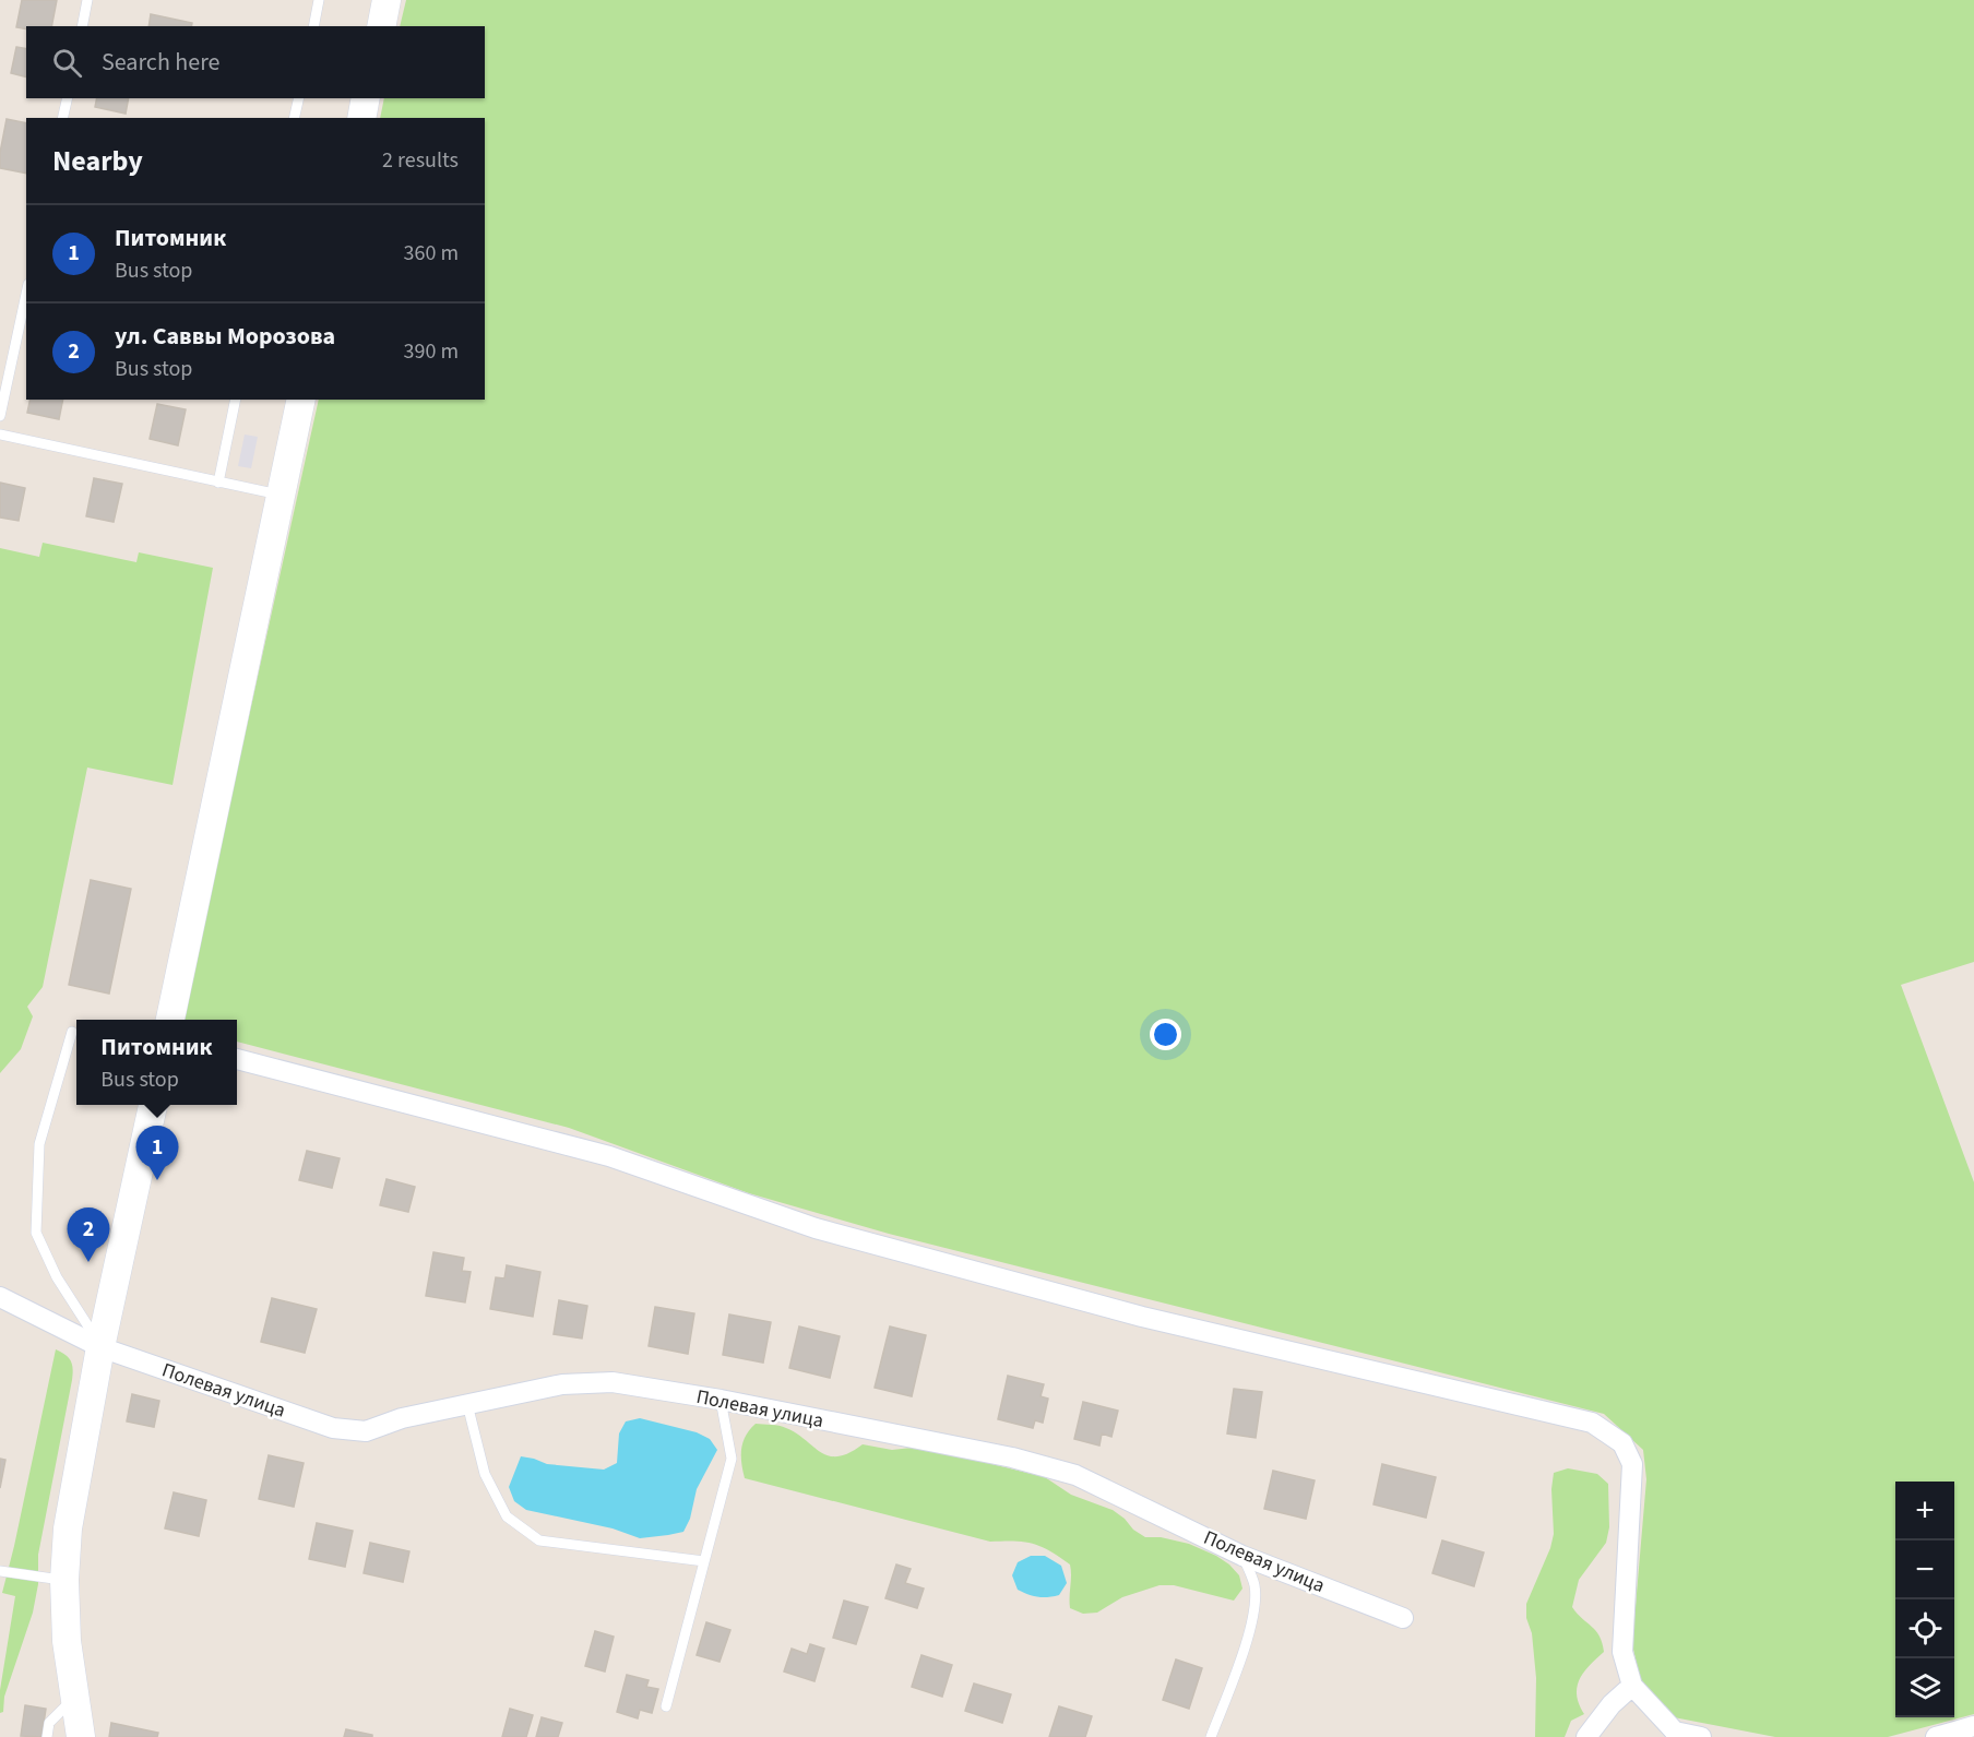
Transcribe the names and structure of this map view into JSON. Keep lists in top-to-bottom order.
{
  "streets": {
    "street": ["Полевая улица"]
  },
  "page": {
    "search": "Search here",
    "heading": ["Nearby", "2 results"],
    "list": [
      {
        "mark": "1",
        "name": "Питомник",
        "note": "Bus stop",
        "value": "360 m"
      },
      {
        "mark": "2",
        "name": "ул. Саввы Морозова",
        "note": "Bus stop",
        "value": "390 m"
      }
    ],
    "popup": ["Питомник", "Bus stop"],
    "pins": ["1", "2"],
    "map_buttons": ["+", "−"]
  }
}
